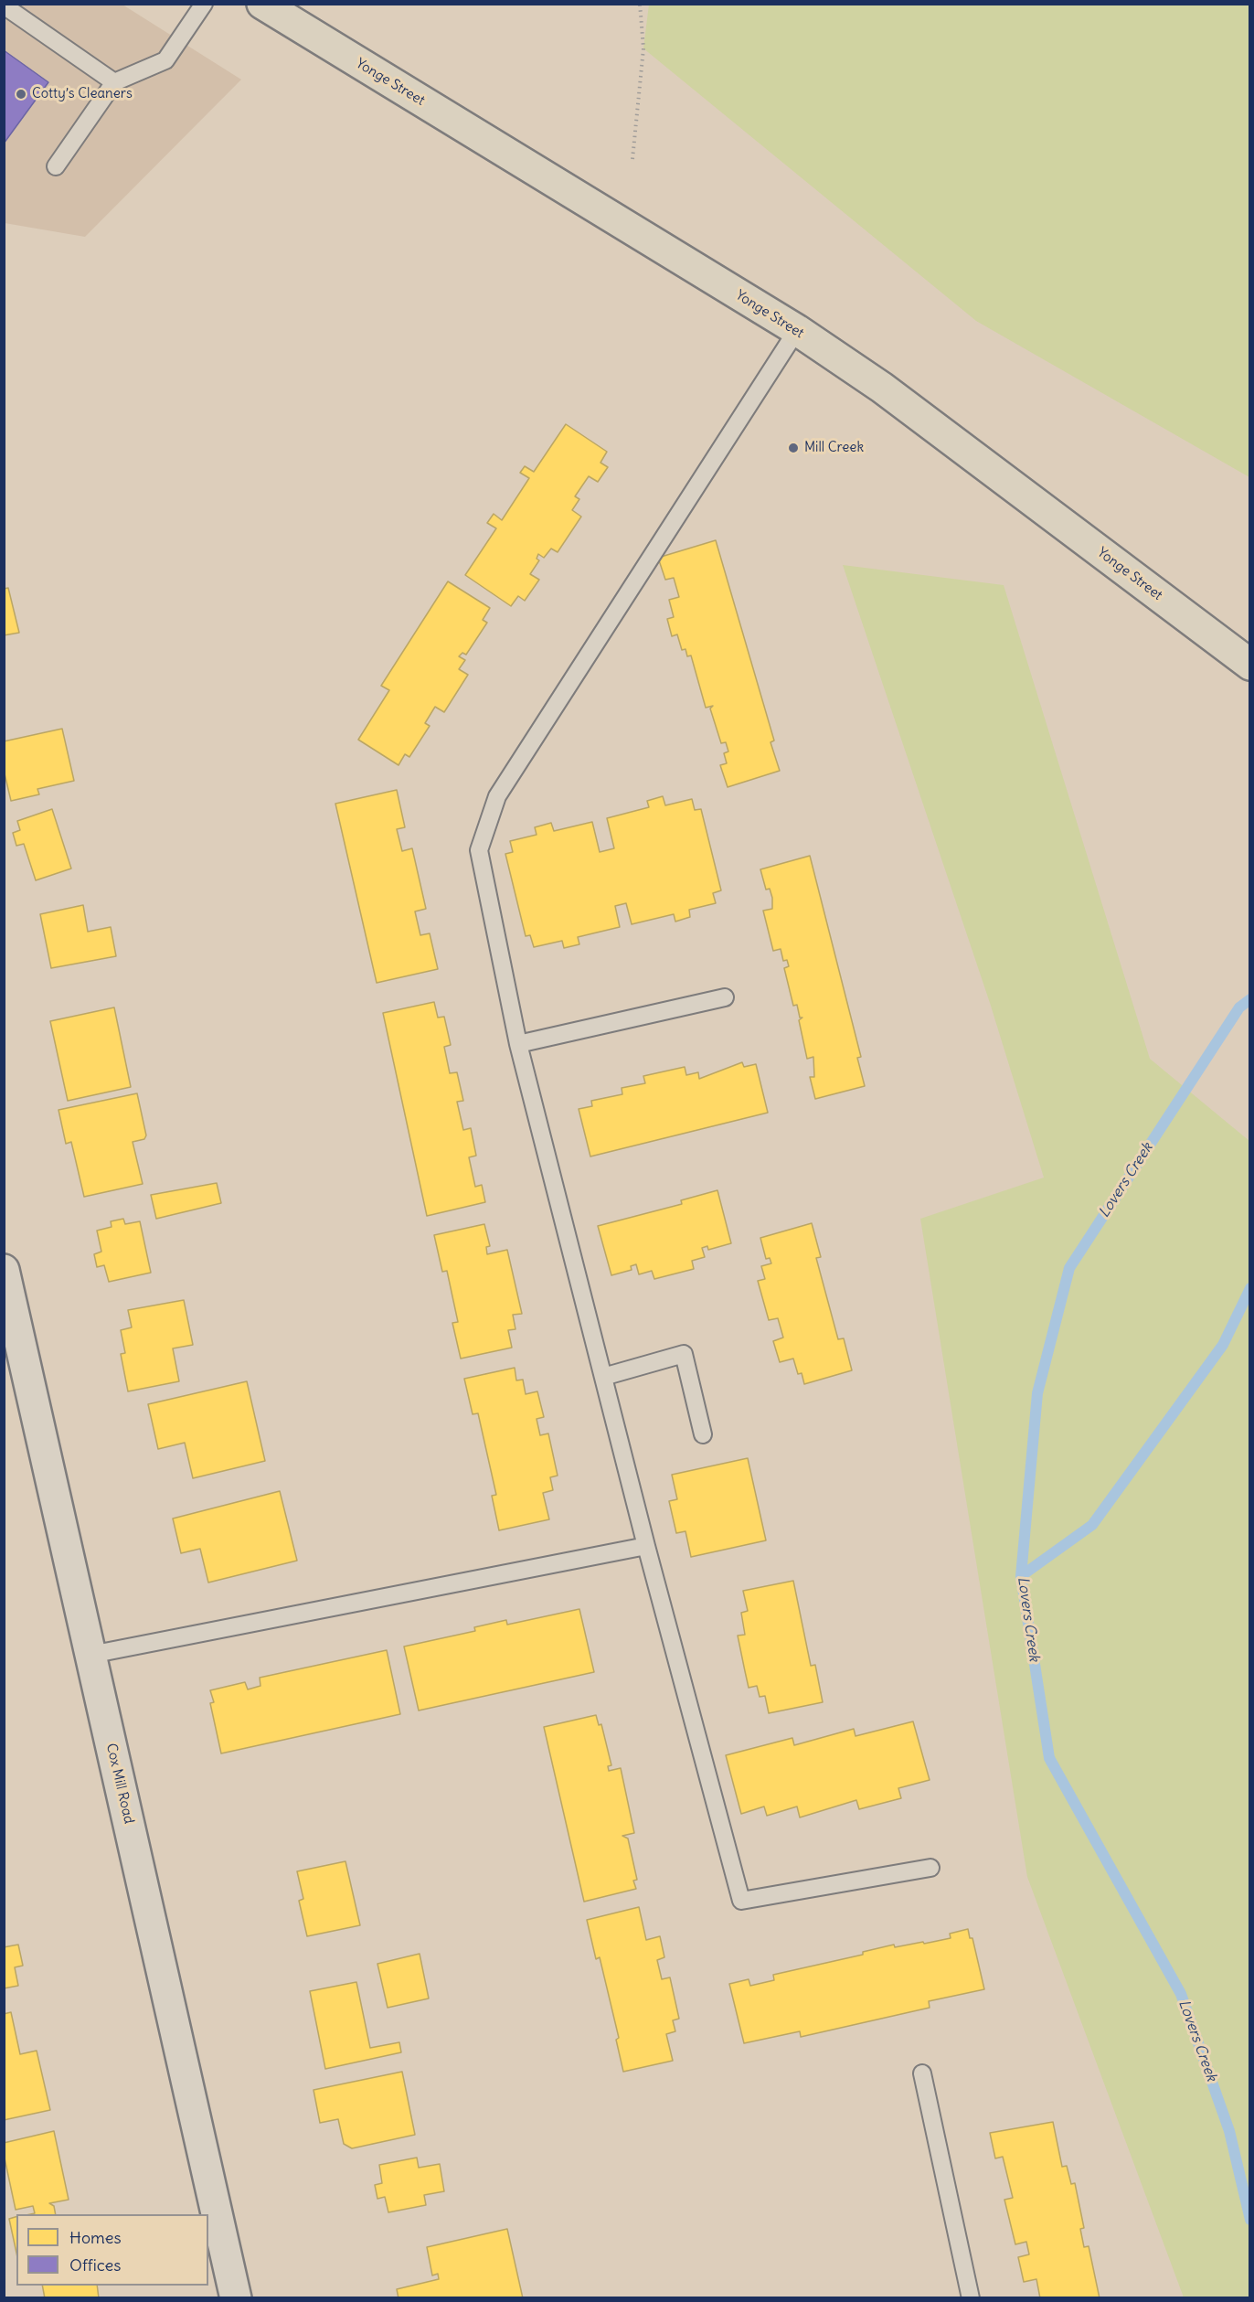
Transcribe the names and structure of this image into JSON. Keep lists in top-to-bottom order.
{
  "streets": {
    "main road": ["Yonge Street"],
    "street": ["Cox Mill Road"]
  },
  "water": ["Lovers Creek"],
  "places": ["Cotty’s Cleaners", "Mill Creek"],
  "legend": ["Homes", "Offices"]
}
